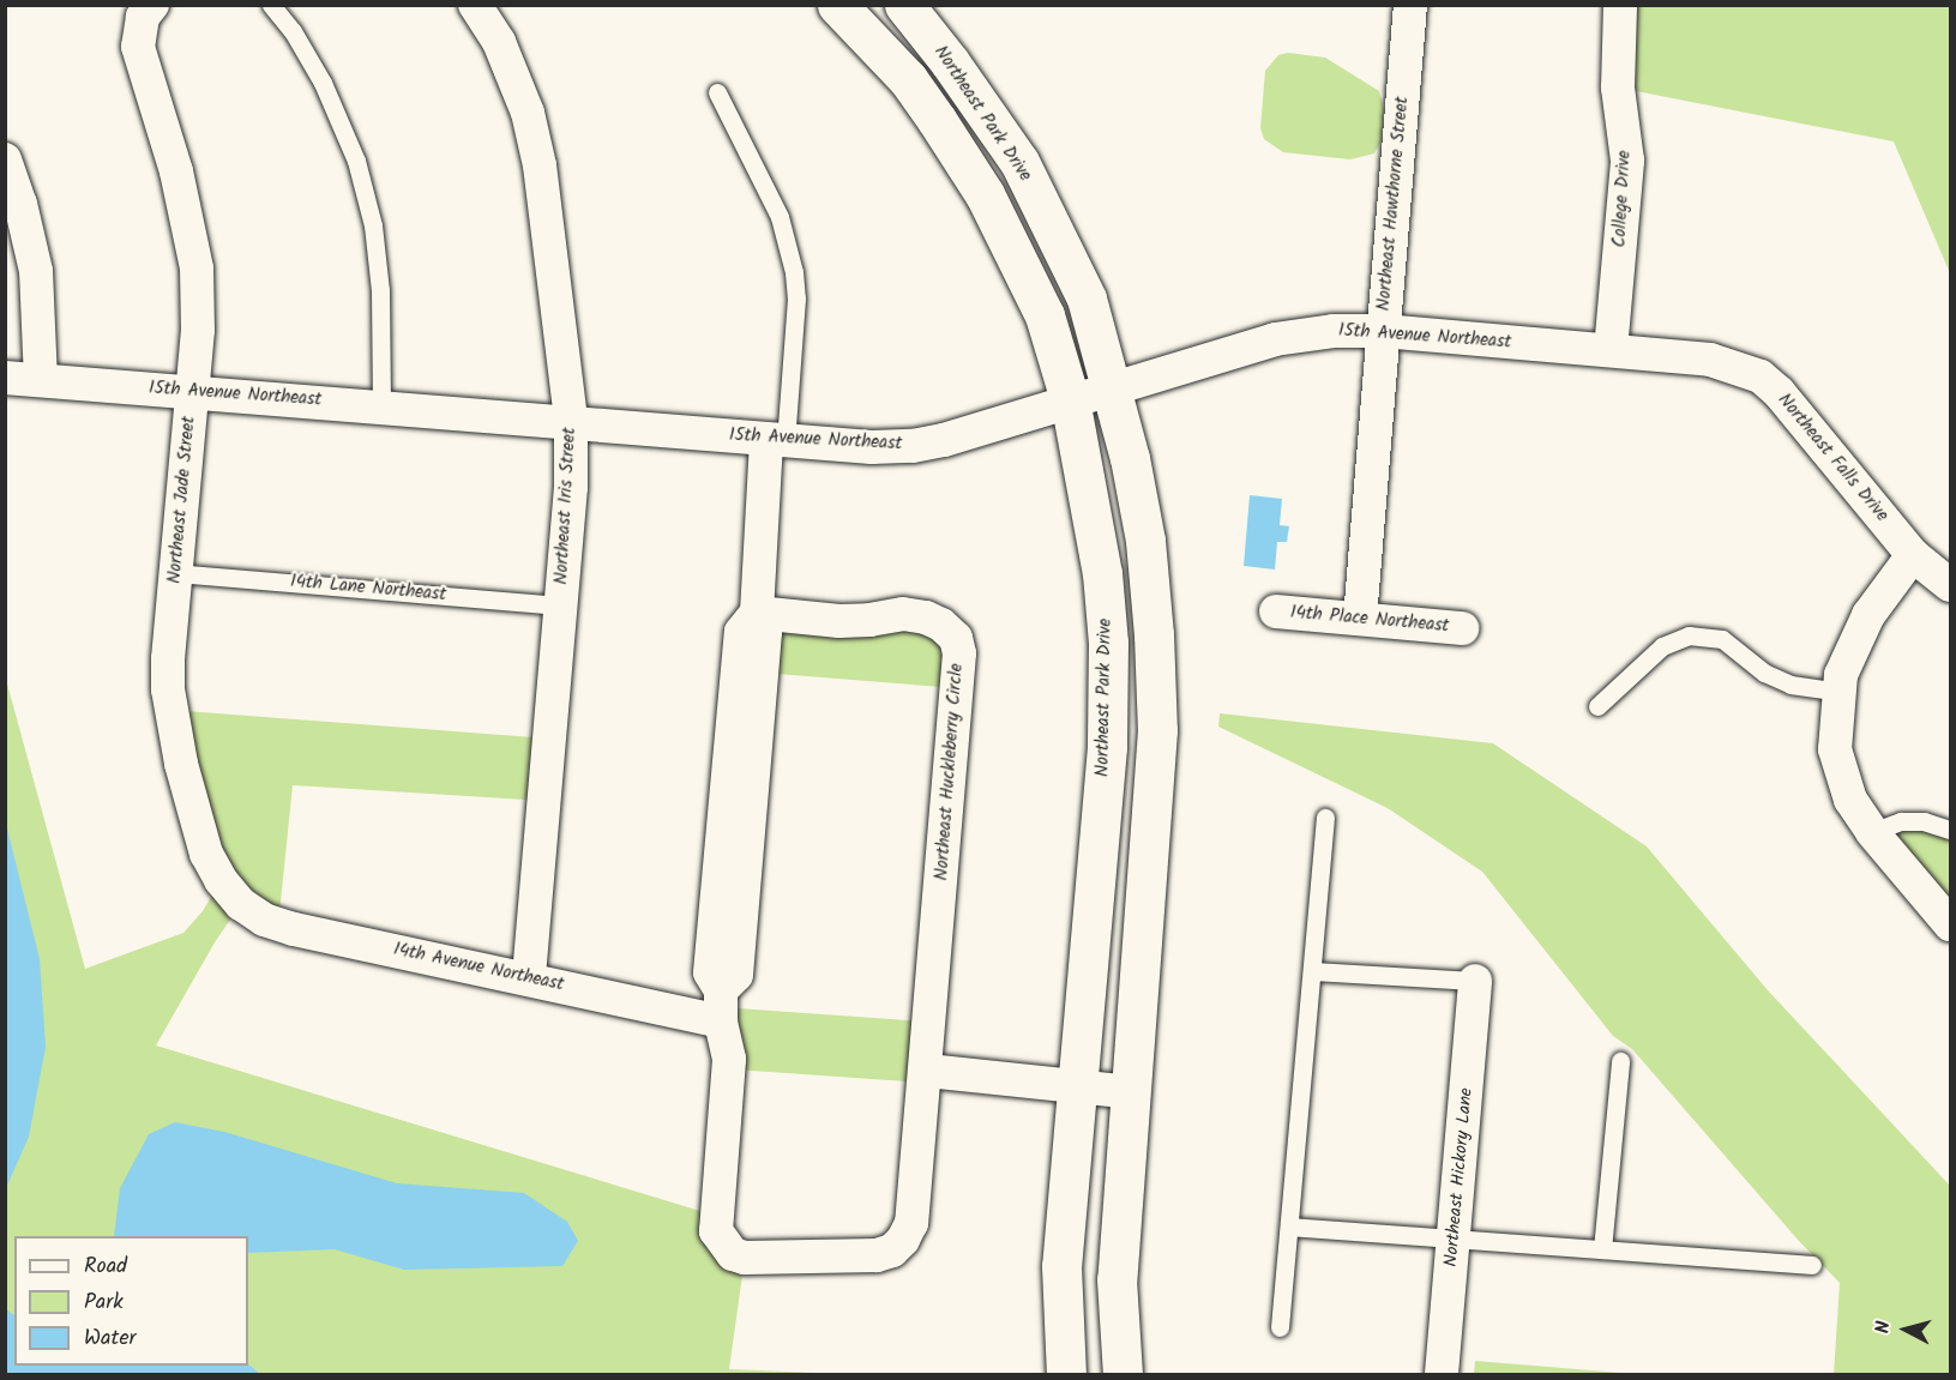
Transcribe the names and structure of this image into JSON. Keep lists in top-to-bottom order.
{
  "streets": {
    "street": [
      "Northeast Park Drive",
      "College Drive",
      "Northeast Hawthorne Street",
      "15th Avenue Northeast",
      "Northeast Falls Drive",
      "Northeast Jade Street",
      "Northeast Iris Street",
      "14th Place Northeast",
      "Northeast Huckleberry Circle",
      "14th Avenue Northeast",
      "Northeast Hickory Lane"
    ],
    "lane": ["14th Lane Northeast"]
  },
  "crossings": [
    ["Northeast Park Drive", "15th Avenue Northeast"],
    ["College Drive", "15th Avenue Northeast"],
    ["College Drive", "Northeast Falls Drive"],
    ["Northeast Hawthorne Street", "15th Avenue Northeast"],
    ["Northeast Hawthorne Street", "14th Place Northeast"],
    ["15th Avenue Northeast", "Northeast Falls Drive"],
    ["15th Avenue Northeast", "Northeast Jade Street"],
    ["15th Avenue Northeast", "Northeast Iris Street"],
    ["15th Avenue Northeast", "Northeast Huckleberry Circle"],
    ["Northeast Jade Street", "14th Lane Northeast"],
    ["Northeast Jade Street", "14th Avenue Northeast"],
    ["Northeast Iris Street", "14th Lane Northeast"],
    ["Northeast Iris Street", "14th Avenue Northeast"],
    ["Northeast Huckleberry Circle", "14th Avenue Northeast"]
  ],
  "legend": ["Road", "Park", "Water"],
  "north": "left"
}
